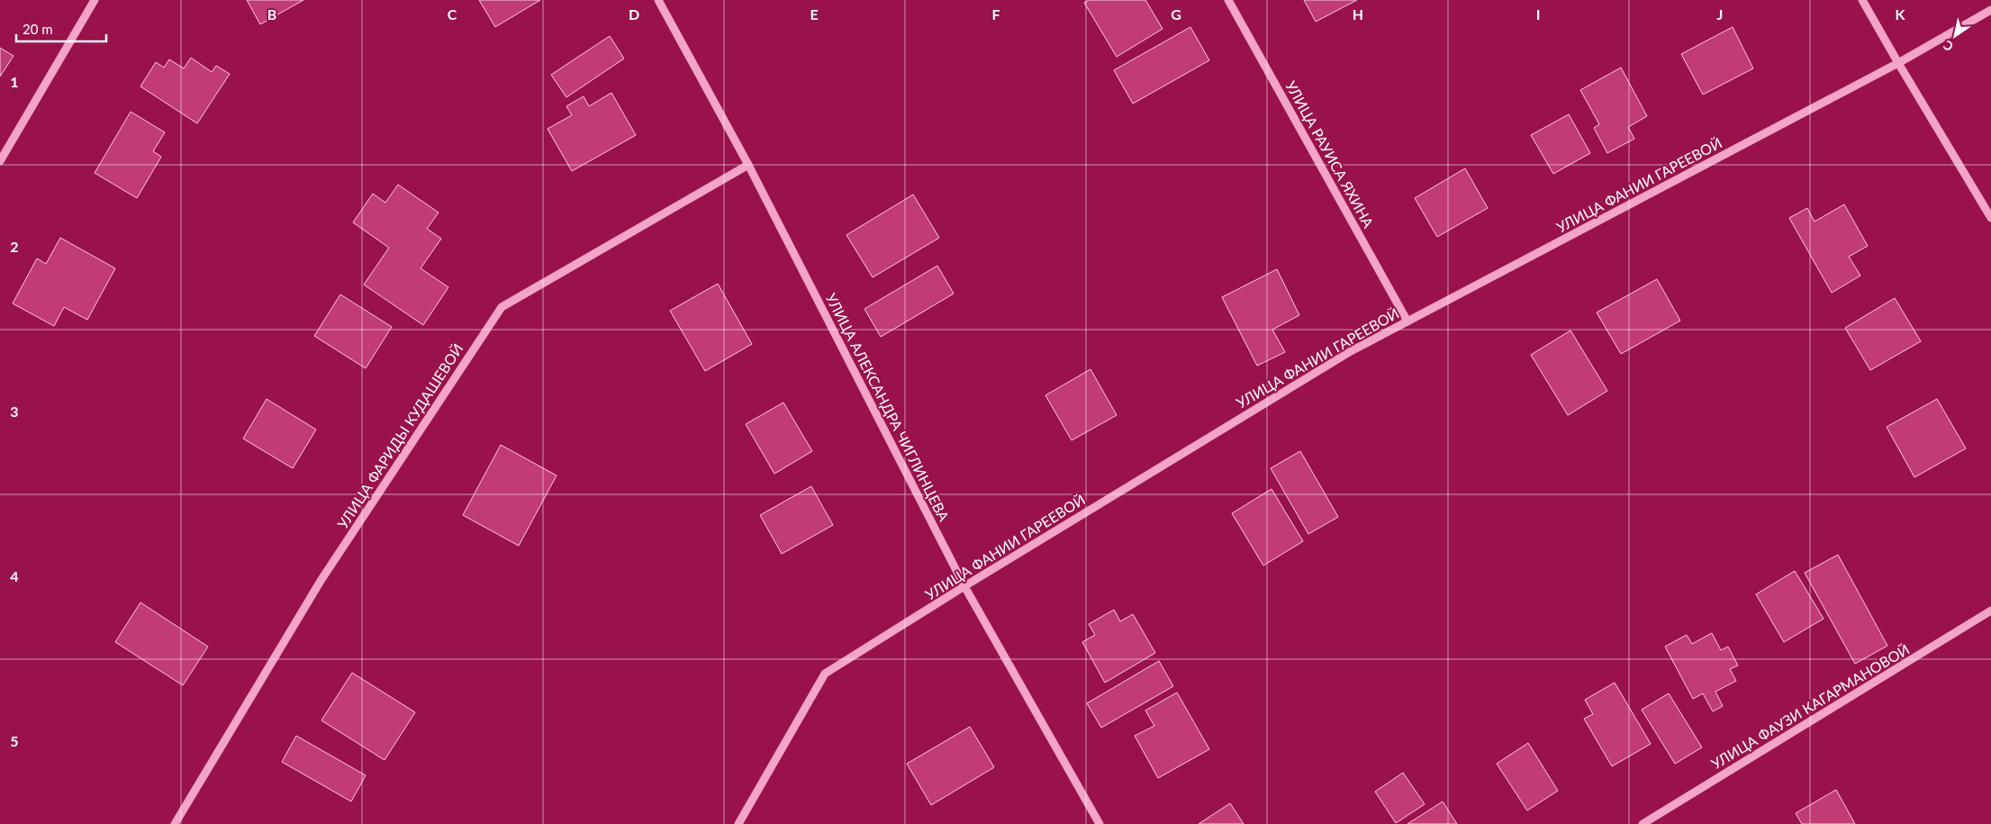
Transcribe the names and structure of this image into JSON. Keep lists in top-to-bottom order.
{
  "streets": {
    "street": [
      "УЛИЦА РАУИСА ЯХИНА",
      "УЛИЦА ФАНИИ ГАРЕЕВОЙ",
      "УЛИЦА АЛЕКСАНДРА ЧИГЛИНЦЕВА",
      "УЛИЦА ФАРИДЫ КУДАШЕВОЙ",
      "УЛИЦА ФАУЗИ КАГАРМАНОВОЙ"
    ]
  },
  "crossings": [
    ["УЛИЦА РАУИСА ЯХИНА", "УЛИЦА ФАНИИ ГАРЕЕВОЙ"],
    ["УЛИЦА ФАНИИ ГАРЕЕВОЙ", "УЛИЦА АЛЕКСАНДРА ЧИГЛИНЦЕВА"],
    ["УЛИЦА АЛЕКСАНДРА ЧИГЛИНЦЕВА", "УЛИЦА ФАРИДЫ КУДАШЕВОЙ"]
  ],
  "scale_bar": "20 m",
  "north": "bottom left",
  "grid": {
    "columns": [
      "B",
      "C",
      "D",
      "E",
      "F",
      "G",
      "H",
      "I",
      "J",
      "K"
    ],
    "rows": [
      "1",
      "2",
      "3",
      "4",
      "5"
    ]
  }
}
